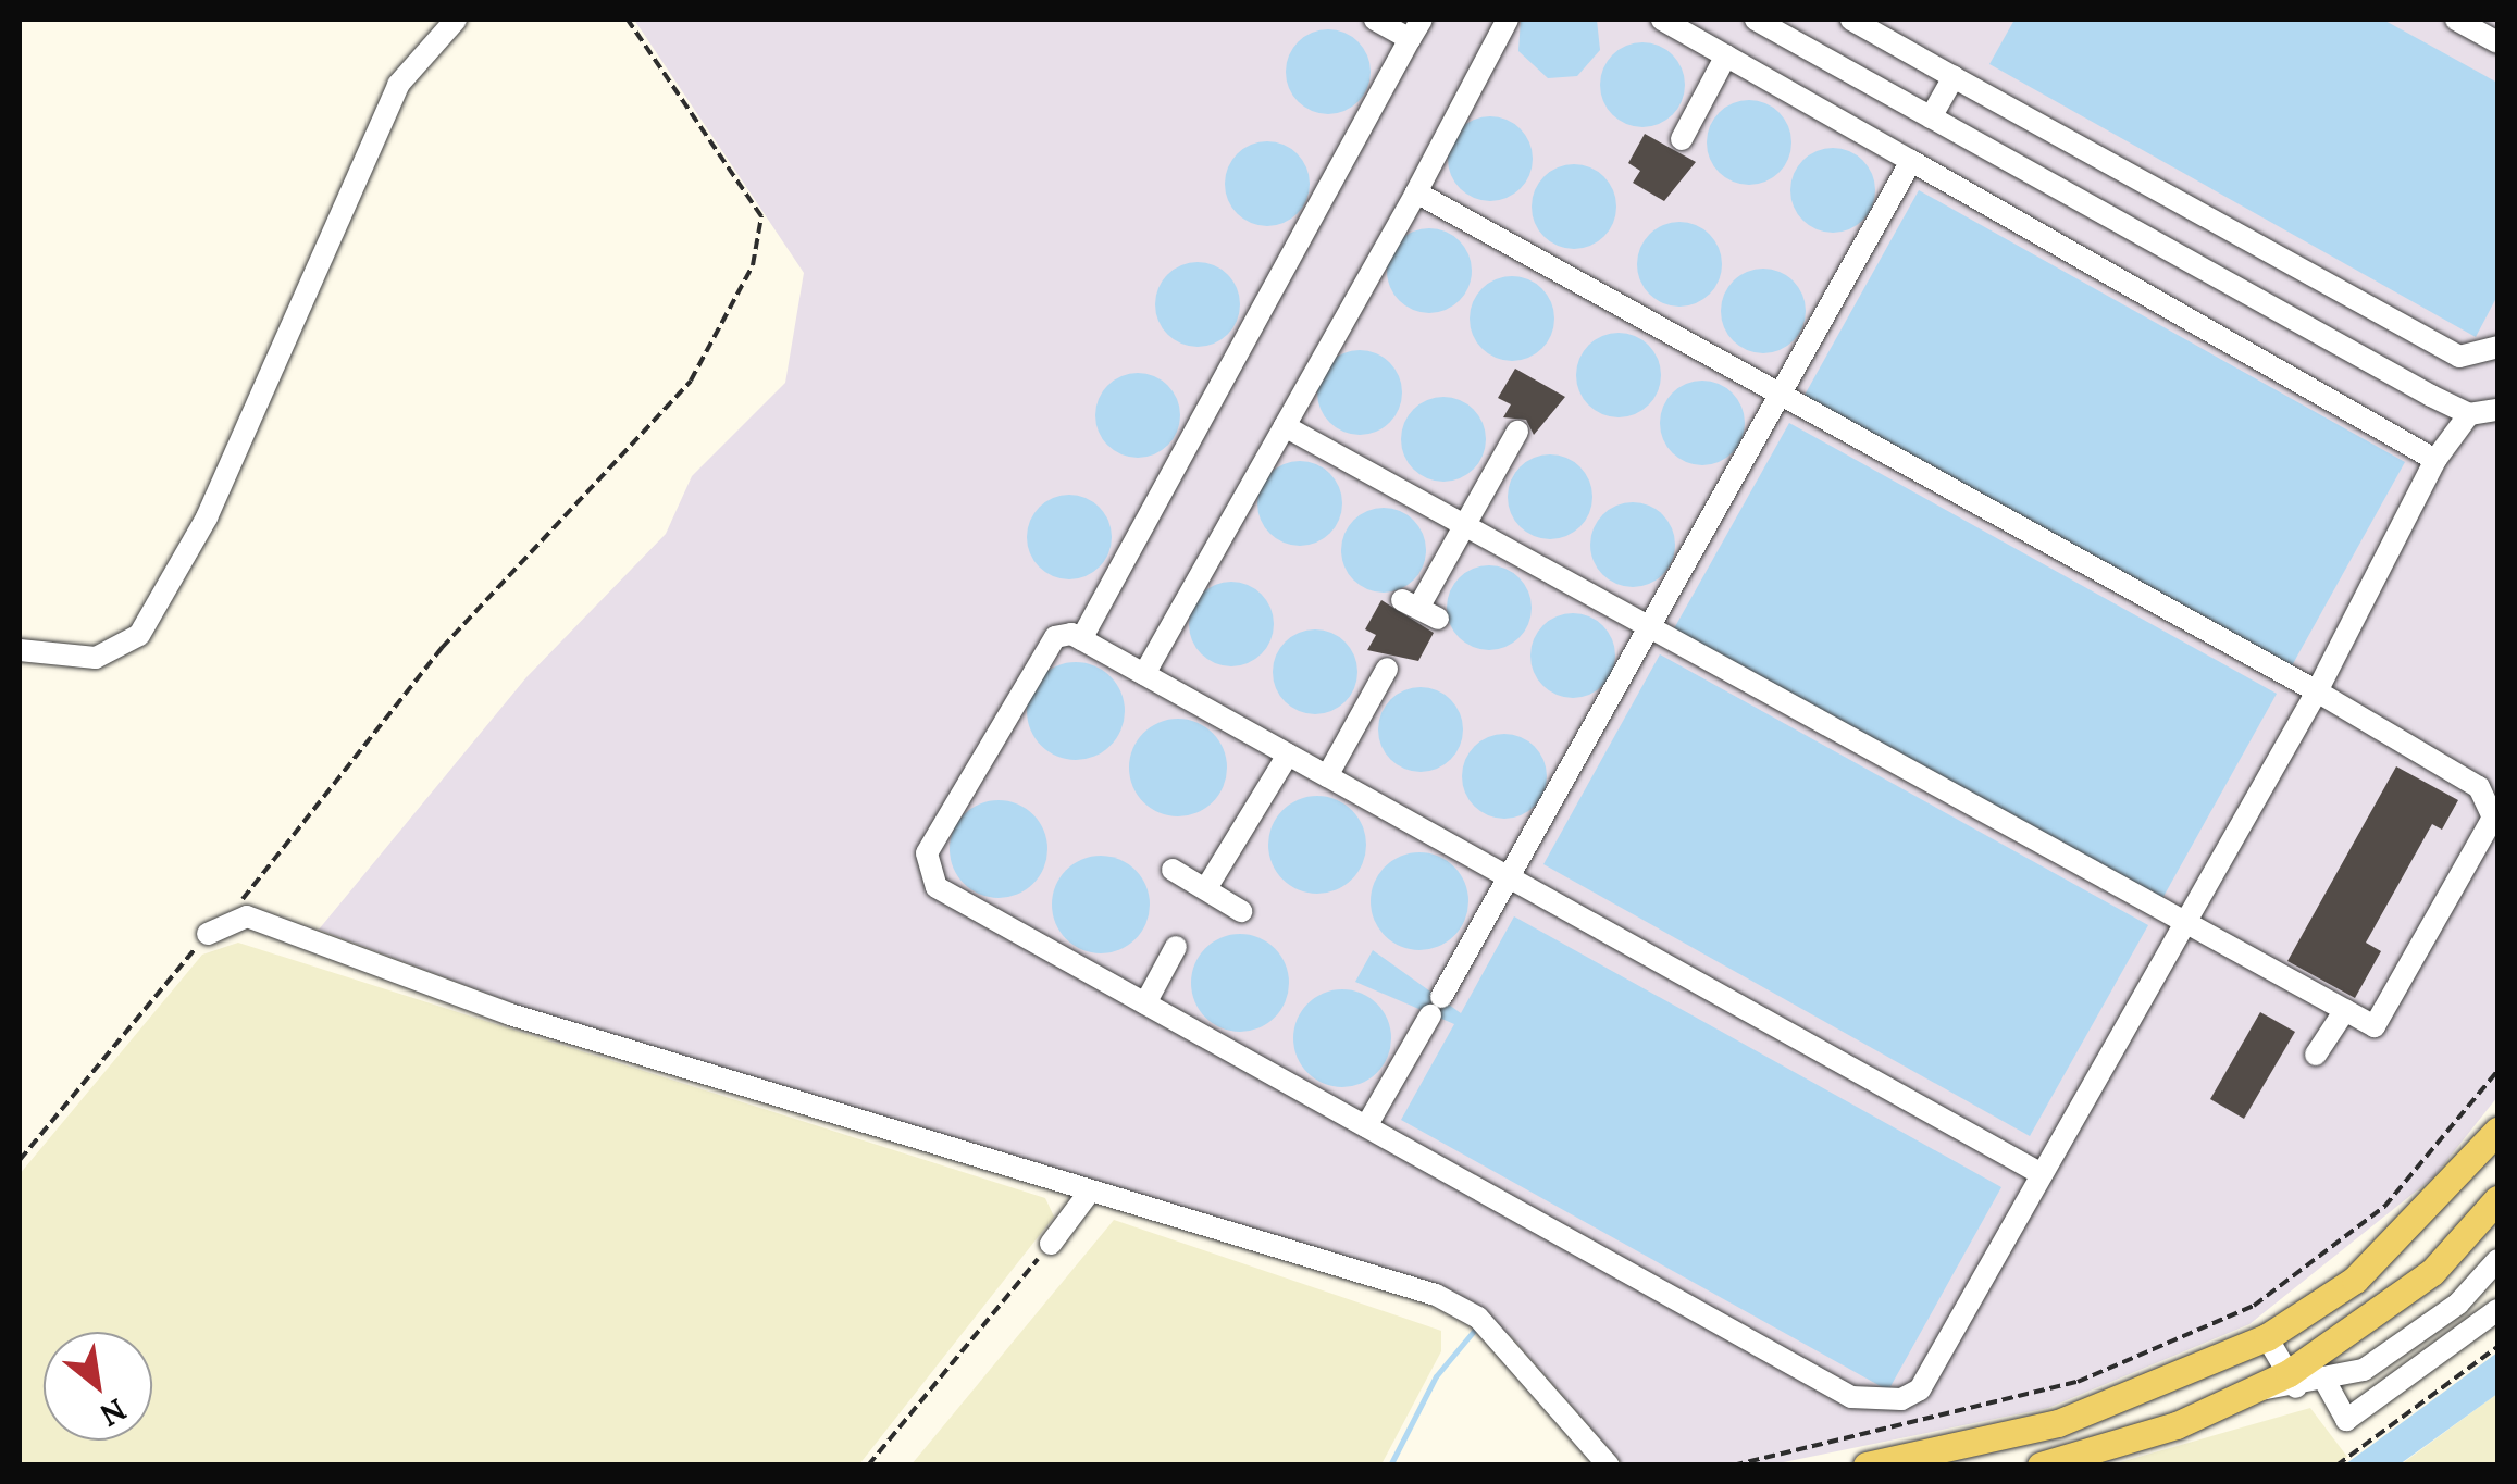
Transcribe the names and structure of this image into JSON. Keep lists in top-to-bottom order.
{
  "north": "bottom right"
}
